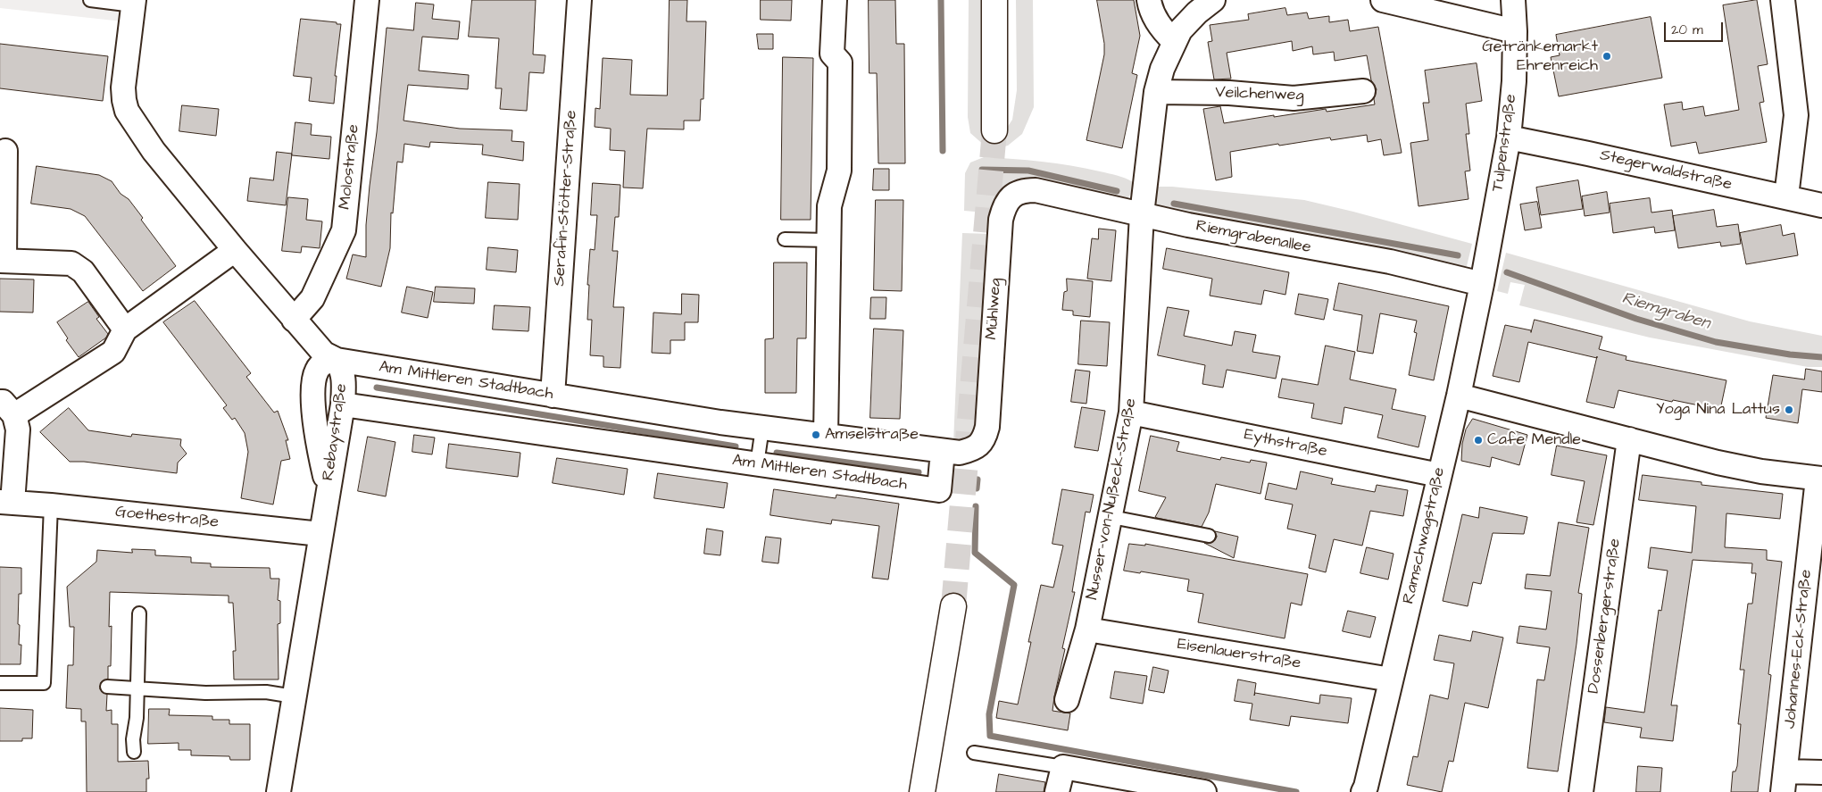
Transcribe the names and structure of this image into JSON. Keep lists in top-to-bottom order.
{
  "streets": {
    "street": [
      "Veilchenweg",
      "Tulpenstraße",
      "Molostraße",
      "Stegerwaldstraße",
      "Serafin-Stötter-Straße",
      "Riemgrabenallee",
      "Mühlweg",
      "Am Mittleren Stadtbach",
      "Rebaystraße",
      "Eythstraße",
      "Nusser-von-Nußeck-Straße",
      "Goethestraße",
      "Ramschwagstraße",
      "Dossenbergerstraße",
      "Johannes-Eck-Straße",
      "Eisenlauerstraße"
    ]
  },
  "crossings": [
    ["Veilchenweg", "Nusser-von-Nußeck-Straße"],
    ["Tulpenstraße", "Stegerwaldstraße"],
    ["Tulpenstraße", "Riemgrabenallee"],
    ["Tulpenstraße", "Ramschwagstraße"],
    ["Molostraße", "Am Mittleren Stadtbach"],
    ["Serafin-Stötter-Straße", "Am Mittleren Stadtbach"],
    ["Riemgrabenallee", "Mühlweg"],
    ["Riemgrabenallee", "Nusser-von-Nußeck-Straße"],
    ["Riemgrabenallee", "Ramschwagstraße"],
    ["Mühlweg", "Am Mittleren Stadtbach"],
    ["Am Mittleren Stadtbach", "Rebaystraße"],
    ["Am Mittleren Stadtbach", "Goethestraße"],
    ["Rebaystraße", "Goethestraße"],
    ["Eythstraße", "Nusser-von-Nußeck-Straße"],
    ["Eythstraße", "Ramschwagstraße"],
    ["Nusser-von-Nußeck-Straße", "Eisenlauerstraße"],
    ["Ramschwagstraße", "Eisenlauerstraße"]
  ],
  "water": ["Riemgraben"],
  "places": [
    "Getränkemarkt Ehrenreich",
    "Yoga Nina Lattus",
    "Amselstraße",
    "Cafe Mendle"
  ],
  "scale_bar": "20 m"
}
